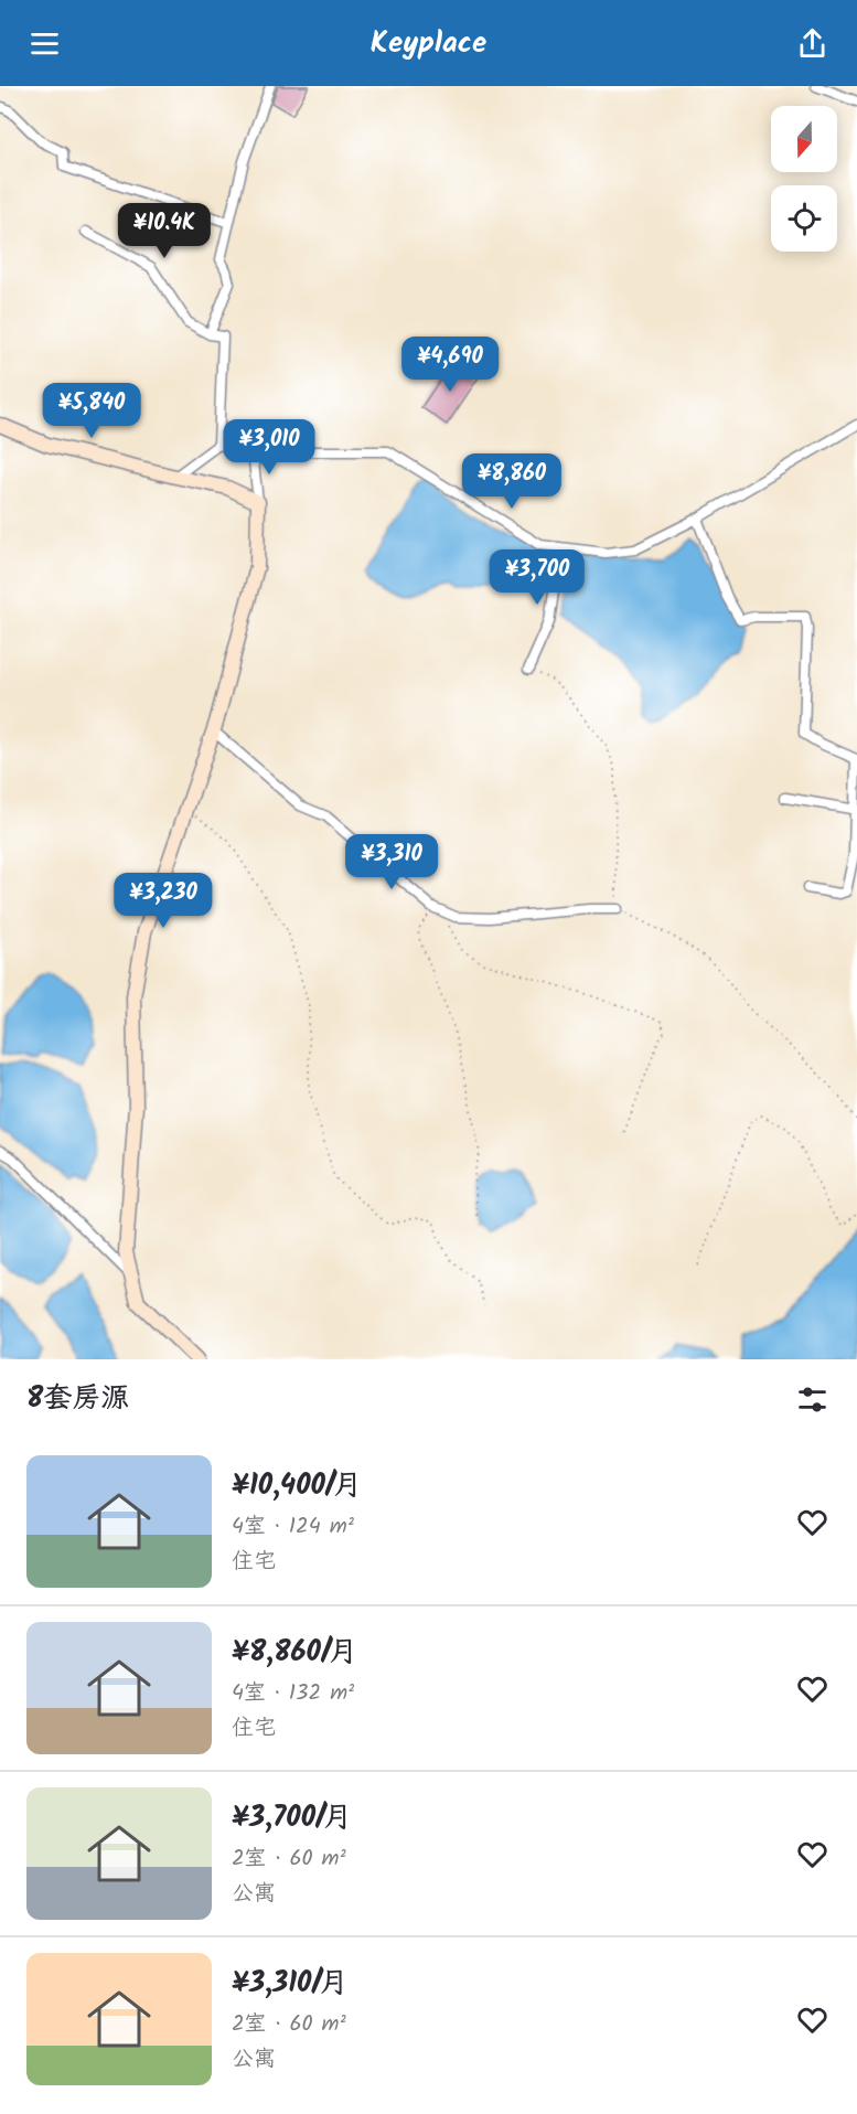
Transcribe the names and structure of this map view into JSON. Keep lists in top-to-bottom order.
{
  "north": "bottom",
  "page": {
    "header": "Keyplace",
    "price": [
      "¥10.4K",
      "¥4,690",
      "¥5,840",
      "¥3,010",
      "¥8,860",
      "¥3,700",
      "¥3,310",
      "¥3,230"
    ],
    "heading": "8套房源",
    "list": [
      {
        "name": "¥10,400/月",
        "note": "4室 · 124 m² · 住宅"
      },
      {
        "name": "¥8,860/月",
        "note": "4室 · 132 m² · 住宅"
      },
      {
        "name": "¥3,700/月",
        "note": "2室 · 60 m² · 公寓"
      },
      {
        "name": "¥3,310/月",
        "note": "2室 · 60 m² · 公寓"
      }
    ]
  }
}
